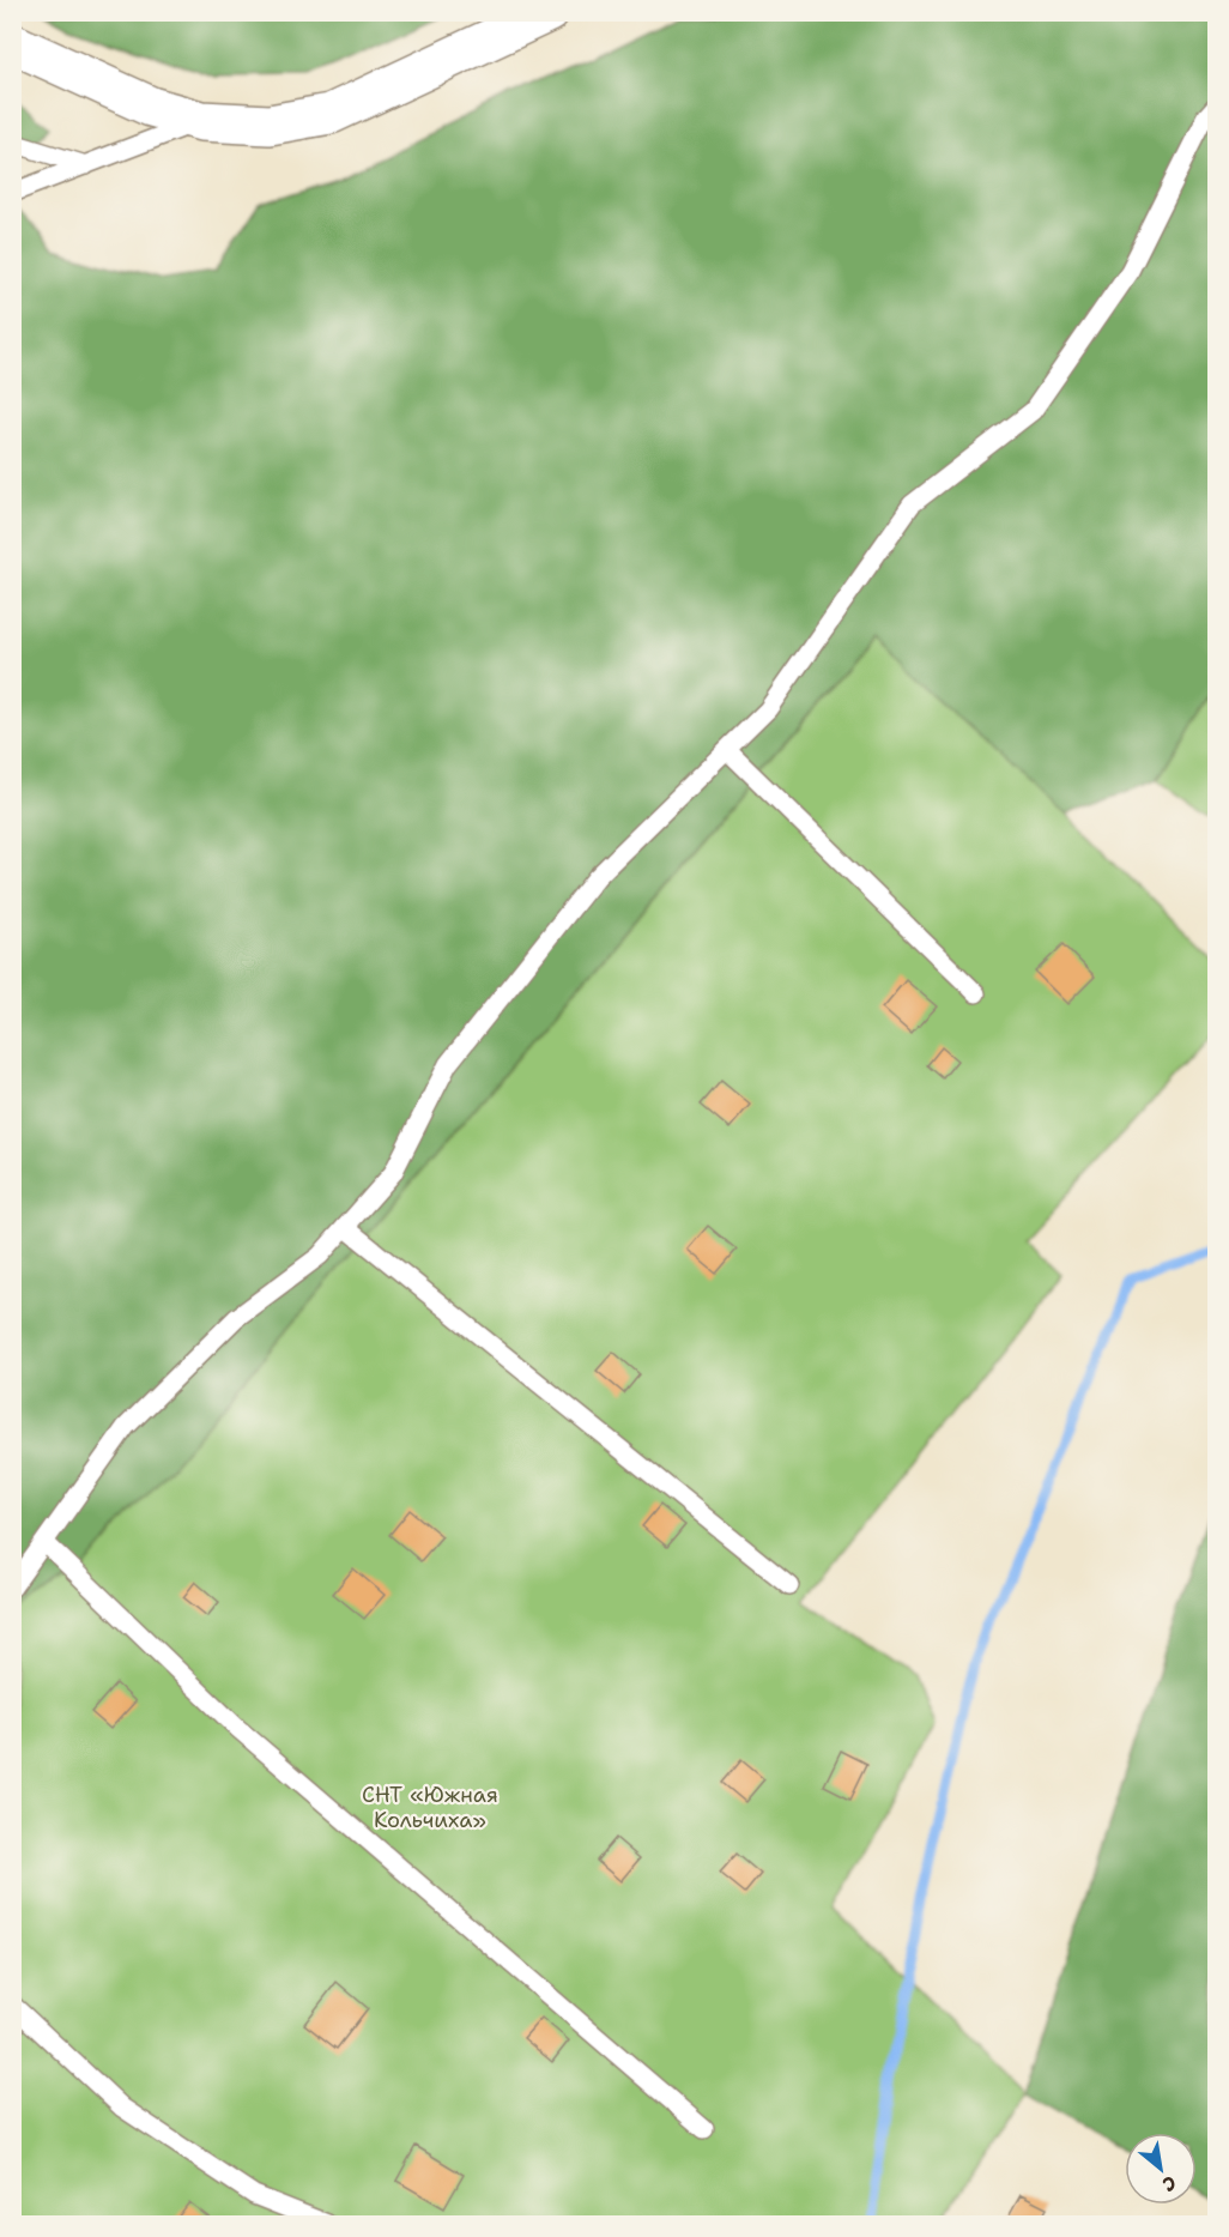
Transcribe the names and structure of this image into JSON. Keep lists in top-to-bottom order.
{
  "parks": ["СНТ «Южная Кольчиха»"],
  "north": "bottom right"
}
